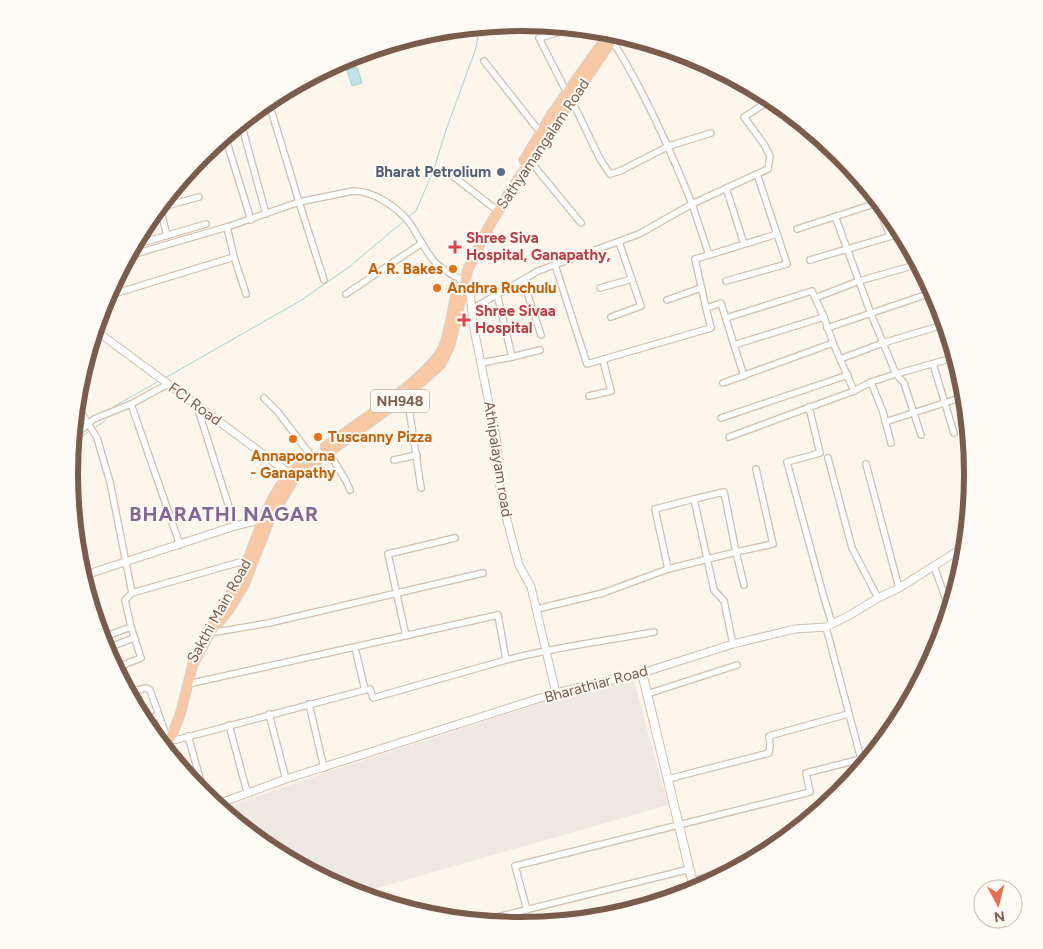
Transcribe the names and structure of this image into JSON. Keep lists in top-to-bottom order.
{
  "streets": {
    "highway": ["Sathyamangalam Road", "NH948", "Sakthi Main Road"],
    "street": ["FCI Road", "Athipalayam road", "Bharathiar Road"]
  },
  "crossings": [
    ["Sathyamangalam Road", "NH948"],
    ["Sathyamangalam Road", "FCI Road"],
    ["Sathyamangalam Road", "Athipalayam road"],
    ["Sathyamangalam Road", "Sakthi Main Road"],
    ["NH948", "FCI Road"],
    ["NH948", "Athipalayam road"],
    ["Athipalayam road", "Bharathiar Road"]
  ],
  "districts": ["BHARATHI NAGAR"],
  "places": {
    "other": [
      "Bharat Petrolium",
      "A. R. Bakes",
      "Andhra Ruchulu",
      "Tuscanny Pizza",
      "Annapoorna - Ganapathy"
    ],
    "health": ["Shree Siva Hospital, Ganapathy,", "Shree Sivaa Hospital"]
  },
  "north": "bottom"
}
